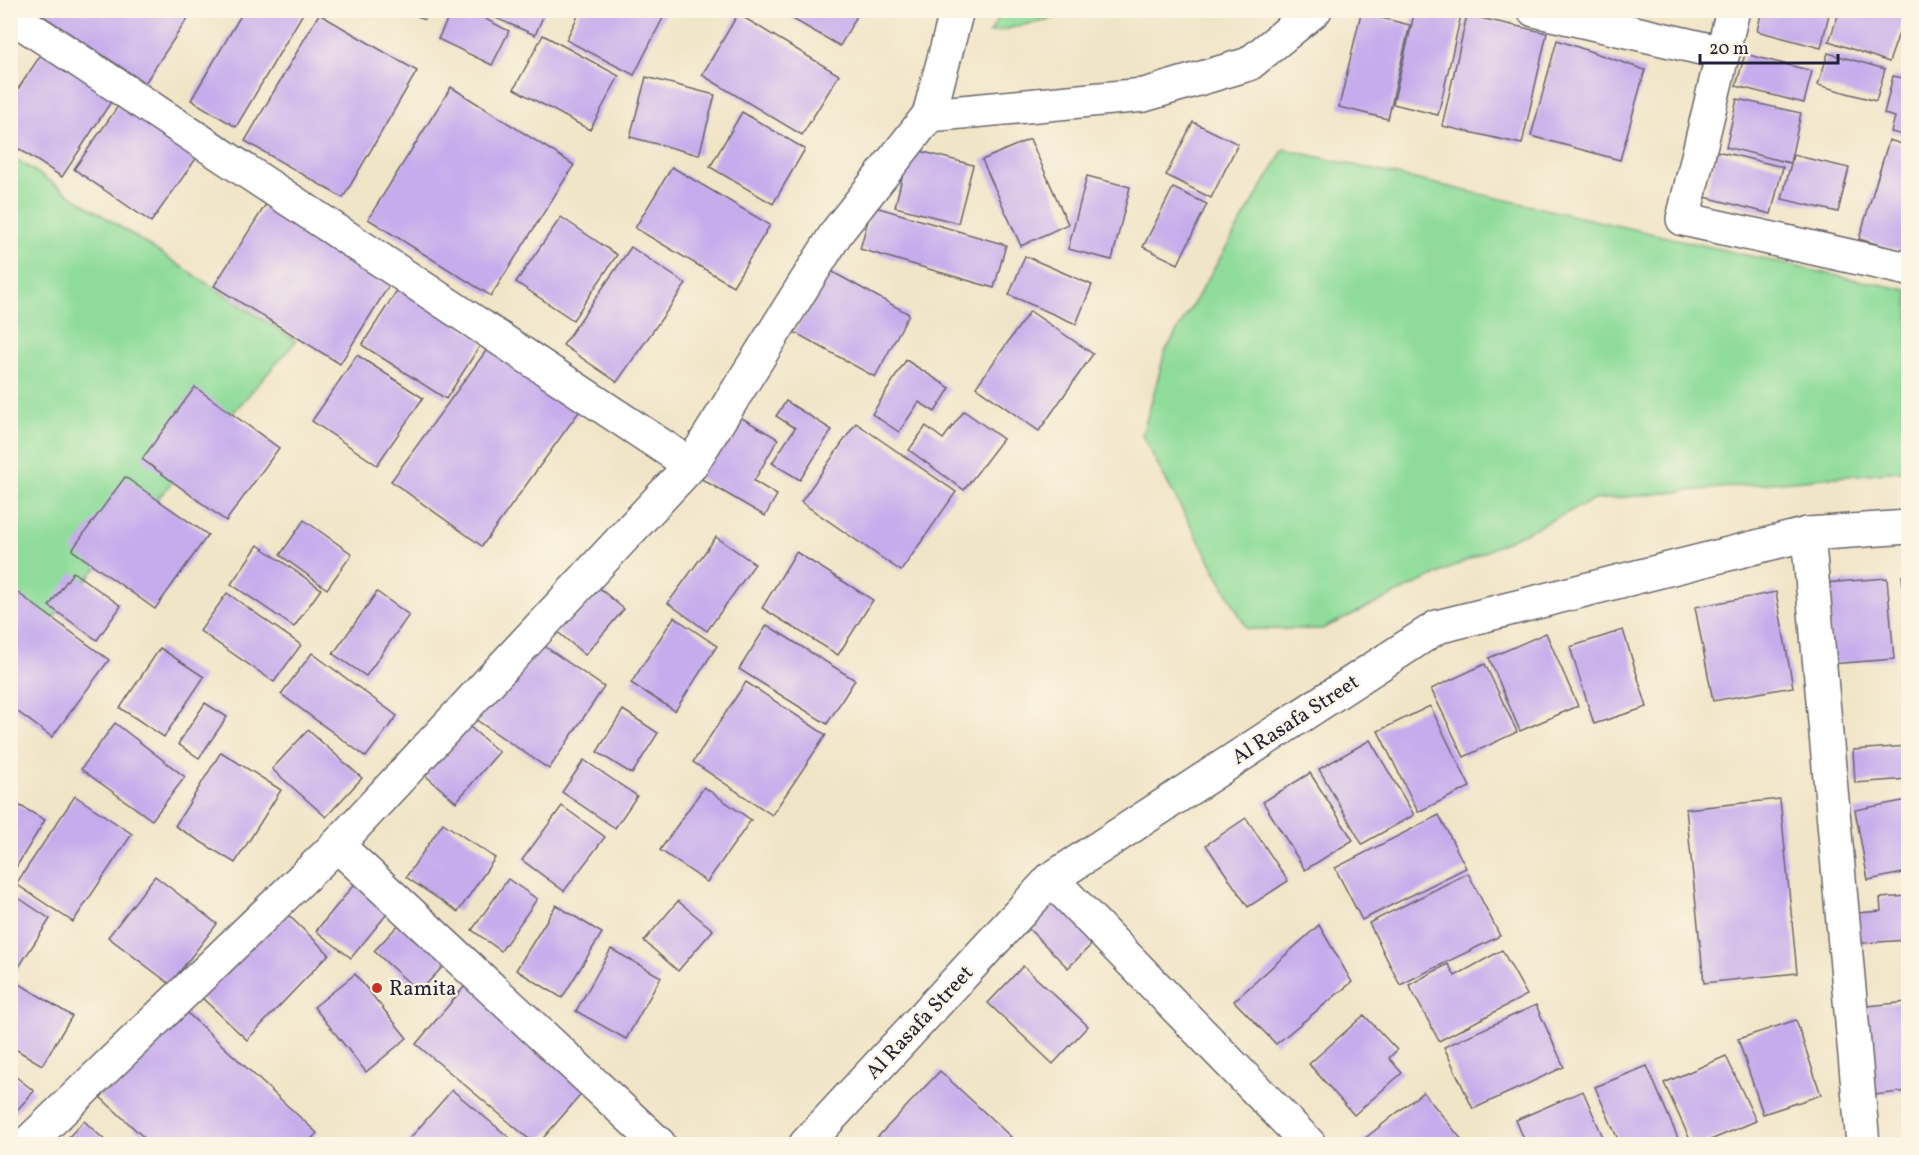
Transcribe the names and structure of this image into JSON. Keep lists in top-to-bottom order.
{
  "streets": {
    "street": ["Al Rasafa Street"]
  },
  "places": ["Ramita"],
  "scale_bar": "20 m"
}
